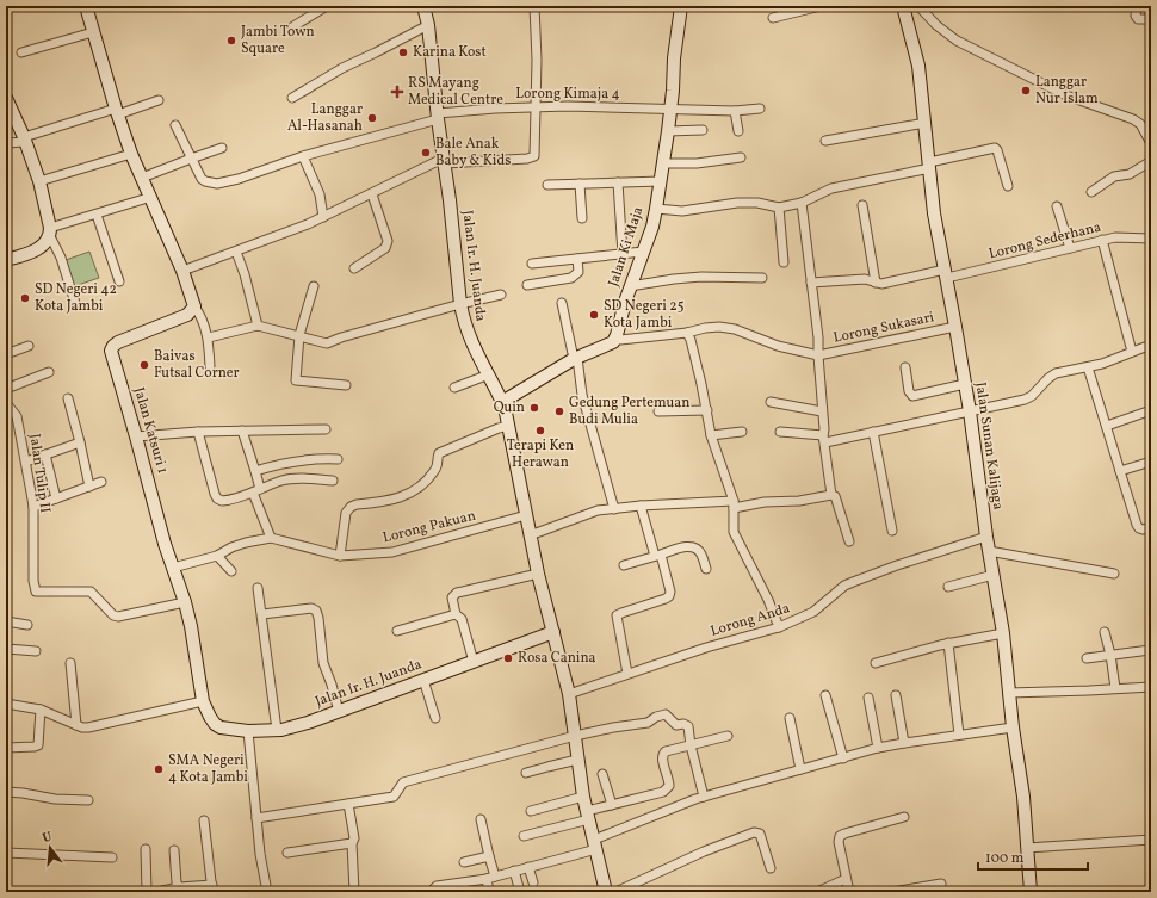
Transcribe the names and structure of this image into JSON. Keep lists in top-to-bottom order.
{
  "streets": {
    "street": [
      "Lorong Kimaja 4",
      "Lorong Sederhana",
      "Jalan Ki Maja",
      "Jalan Ir. H. Juanda",
      "Lorong Sukasari",
      "Jalan Katsuri 1",
      "Jalan Sunan Kalijaga",
      "Jalan Tulip II",
      "Lorong Pakuan",
      "Lorong Anda"
    ]
  },
  "crossings": [
    ["Lorong Kimaja 4", "Jalan Ki Maja"],
    ["Lorong Kimaja 4", "Jalan Ir. H. Juanda"],
    ["Lorong Sederhana", "Jalan Sunan Kalijaga"],
    ["Jalan Ir. H. Juanda", "Jalan Katsuri 1"],
    ["Jalan Ir. H. Juanda", "Lorong Pakuan"],
    ["Jalan Ir. H. Juanda", "Lorong Anda"],
    ["Lorong Sukasari", "Jalan Sunan Kalijaga"],
    ["Jalan Katsuri 1", "Jalan Tulip II"],
    ["Jalan Katsuri 1", "Lorong Pakuan"],
    ["Jalan Sunan Kalijaga", "Lorong Anda"]
  ],
  "places": {
    "other": [
      "Jambi Town Square",
      "Karina Kost",
      "Langgar Nur Islam",
      "Langgar Al-Hasanah",
      "Bale Anak Baby & Kids",
      "SD Negeri 42 Kota Jambi",
      "SD Negeri 25 Kota Jambi",
      "Baivas Futsal Corner",
      "Quin",
      "Gedung Pertemuan Budi Mulia",
      "Terapi Ken Herawan",
      "Rosa Canina",
      "SMA Negeri 4 Kota Jambi"
    ],
    "health": ["RS Mayang Medical Centre"]
  },
  "scale_bar": "100 m",
  "north": "top"
}
